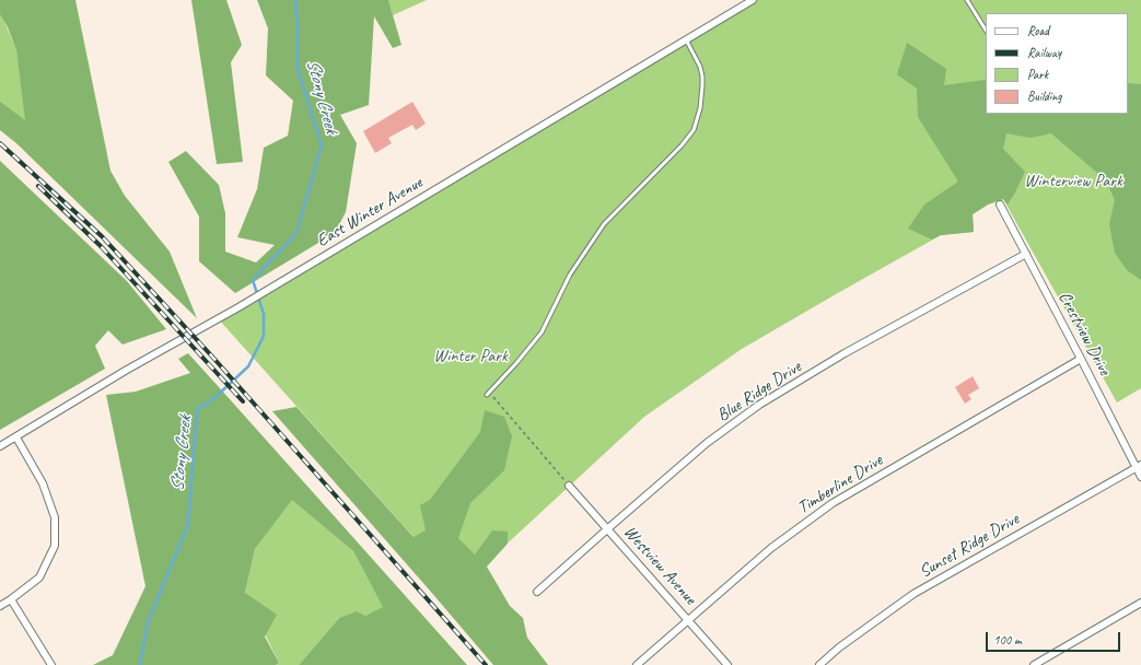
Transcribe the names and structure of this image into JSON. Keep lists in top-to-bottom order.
{
  "streets": {
    "street": [
      "East Winter Avenue",
      "Crestview Drive",
      "Blue Ridge Drive",
      "Timberline Drive",
      "Sunset Ridge Drive",
      "Westview Avenue"
    ]
  },
  "crossings": [
    ["Crestview Drive", "Blue Ridge Drive"],
    ["Crestview Drive", "Timberline Drive"],
    ["Crestview Drive", "Sunset Ridge Drive"],
    ["Blue Ridge Drive", "Westview Avenue"],
    ["Timberline Drive", "Westview Avenue"]
  ],
  "water": ["Stony Creek"],
  "parks": ["Winterview Park", "Winter Park"],
  "legend": [
    "Road",
    "Railway",
    "Park",
    "Building"
  ],
  "scale_bar": "100 m"
}
